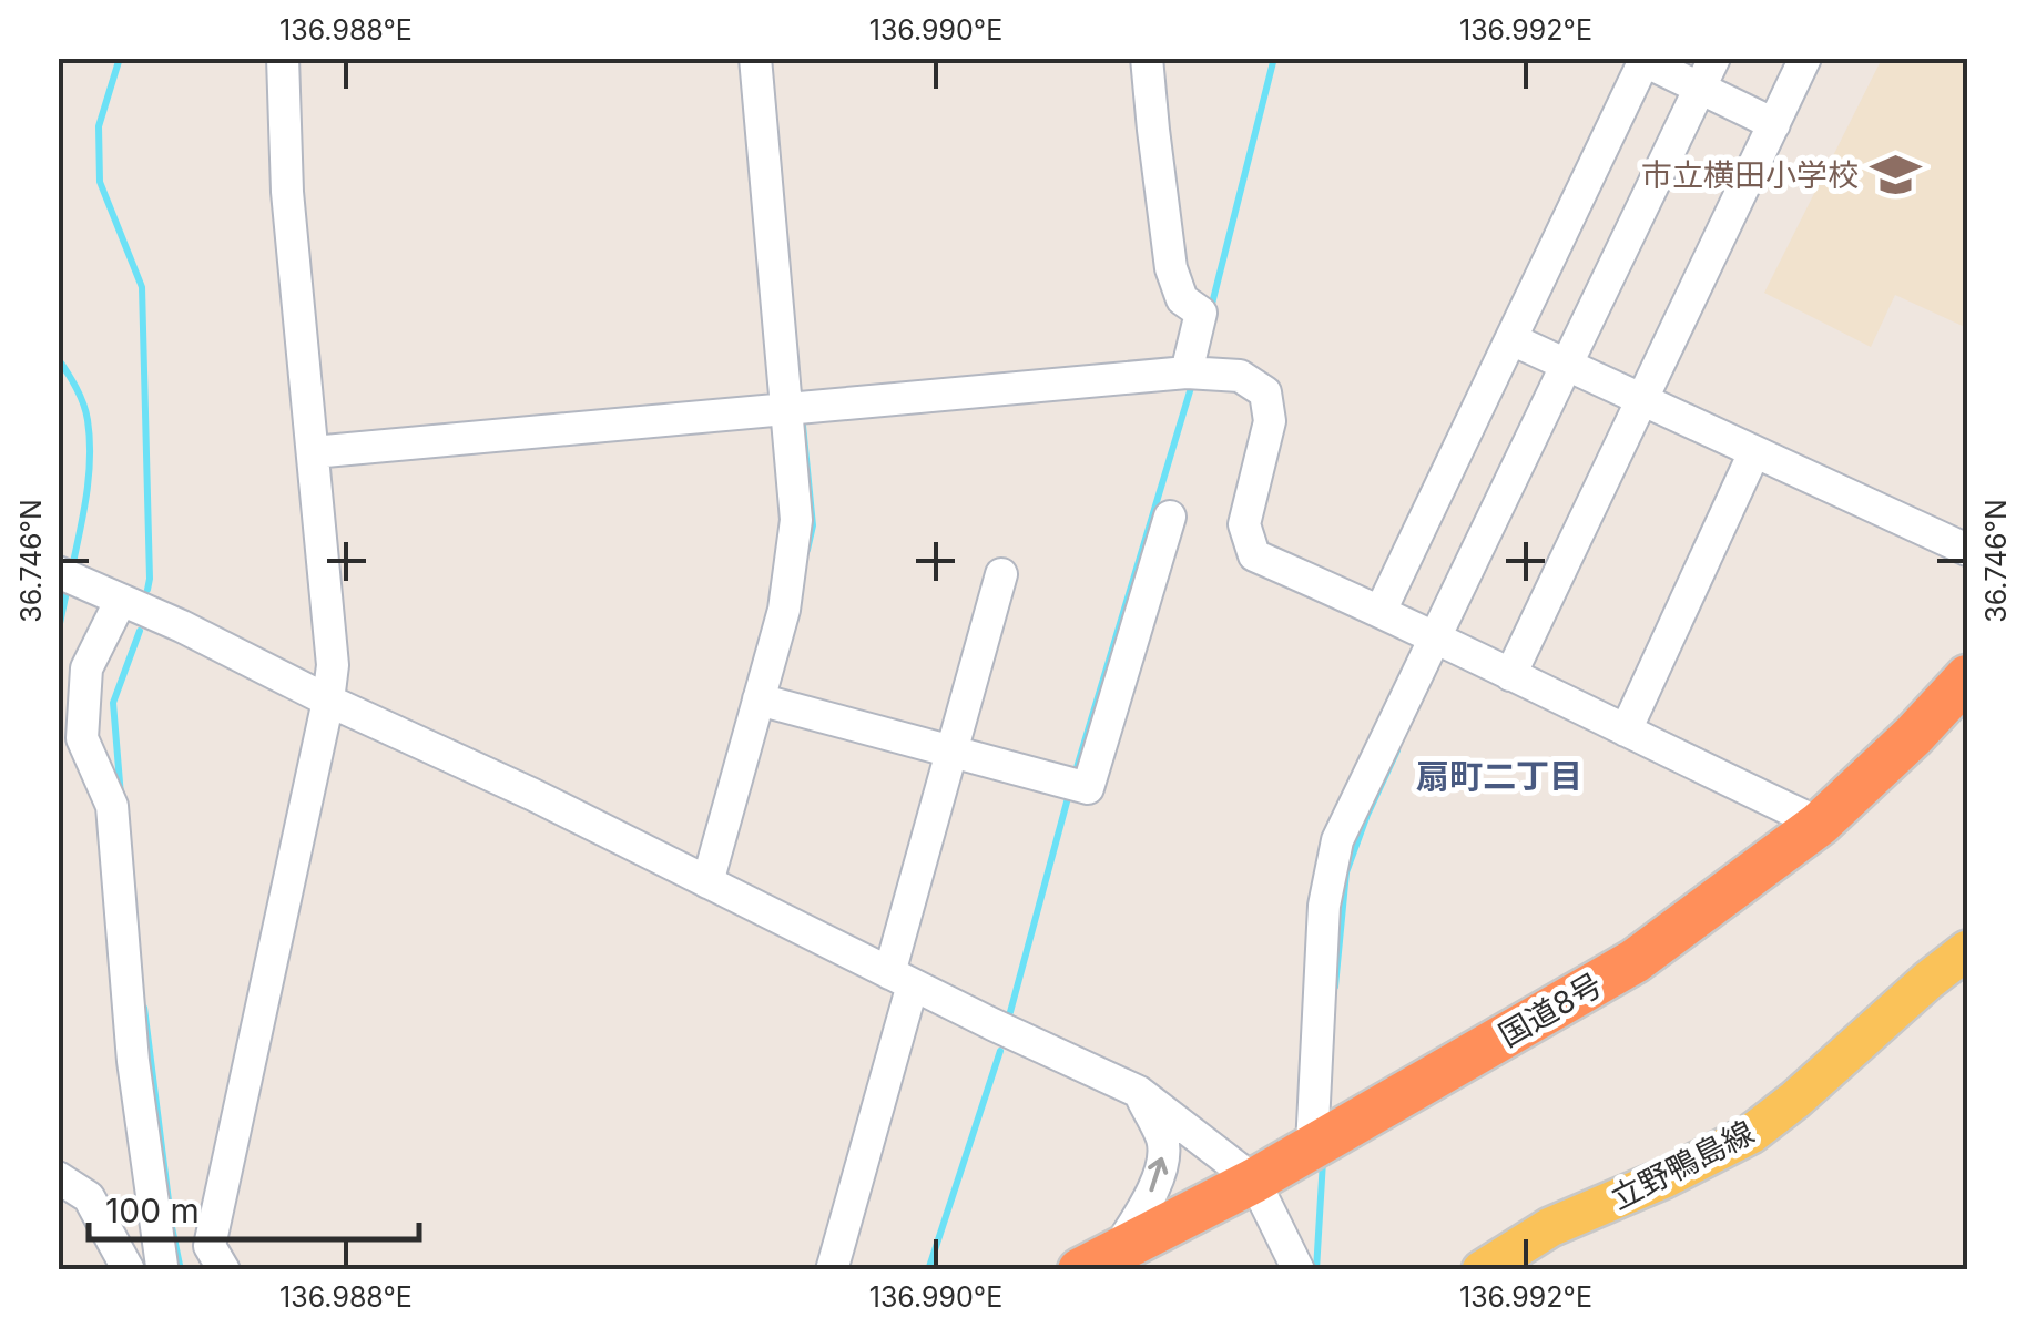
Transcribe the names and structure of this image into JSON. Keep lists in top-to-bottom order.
{
  "streets": {
    "highway": ["国道8号"],
    "main road": ["立野鴨島線"]
  },
  "districts": ["扇町二丁目"],
  "places": {
    "school or university": ["市立横田小学校"]
  },
  "scale_bar": "100 m",
  "coordinates": [
    "136.988°E",
    "136.990°E",
    "136.992°E",
    "36.746°N"
  ]
}
